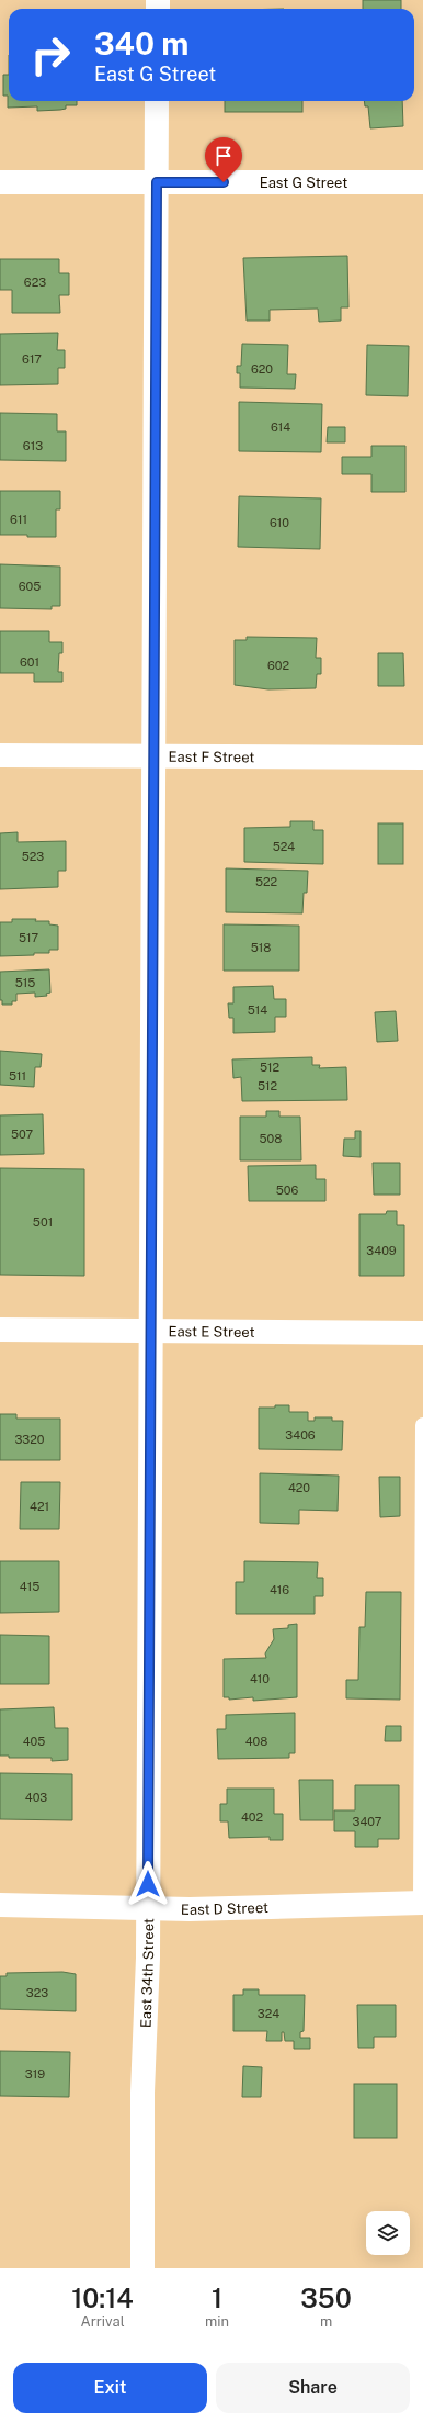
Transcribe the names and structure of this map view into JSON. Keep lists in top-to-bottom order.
{
  "streets": {
    "street": [
      "East G Street",
      "East F Street",
      "East E Street",
      "East D Street",
      "East 34th Street"
    ]
  },
  "crossings": [
    ["East G Street", "East 34th Street"],
    ["East F Street", "East 34th Street"],
    ["East E Street", "East 34th Street"],
    ["East D Street", "East 34th Street"]
  ],
  "house_numbers": [
    "623",
    "617",
    "620",
    "614",
    "613",
    "611",
    "610",
    "605",
    "601",
    "602",
    "524",
    "523",
    "522",
    "517",
    "518",
    "515",
    "514",
    "512",
    "511",
    "512",
    "507",
    "508",
    "506",
    "501",
    "3409",
    "3406",
    "3320",
    "420",
    "421",
    "415",
    "416",
    "410",
    "405",
    "408",
    "403",
    "402",
    "3407",
    "323",
    "324",
    "319"
  ],
  "page": {
    "turn": ["340 m", "East G Street"],
    "eta": [
      "10:14",
      "Arrival",
      "1",
      "min",
      "350",
      "m"
    ],
    "buttons": ["Exit", "Share"]
  }
}
